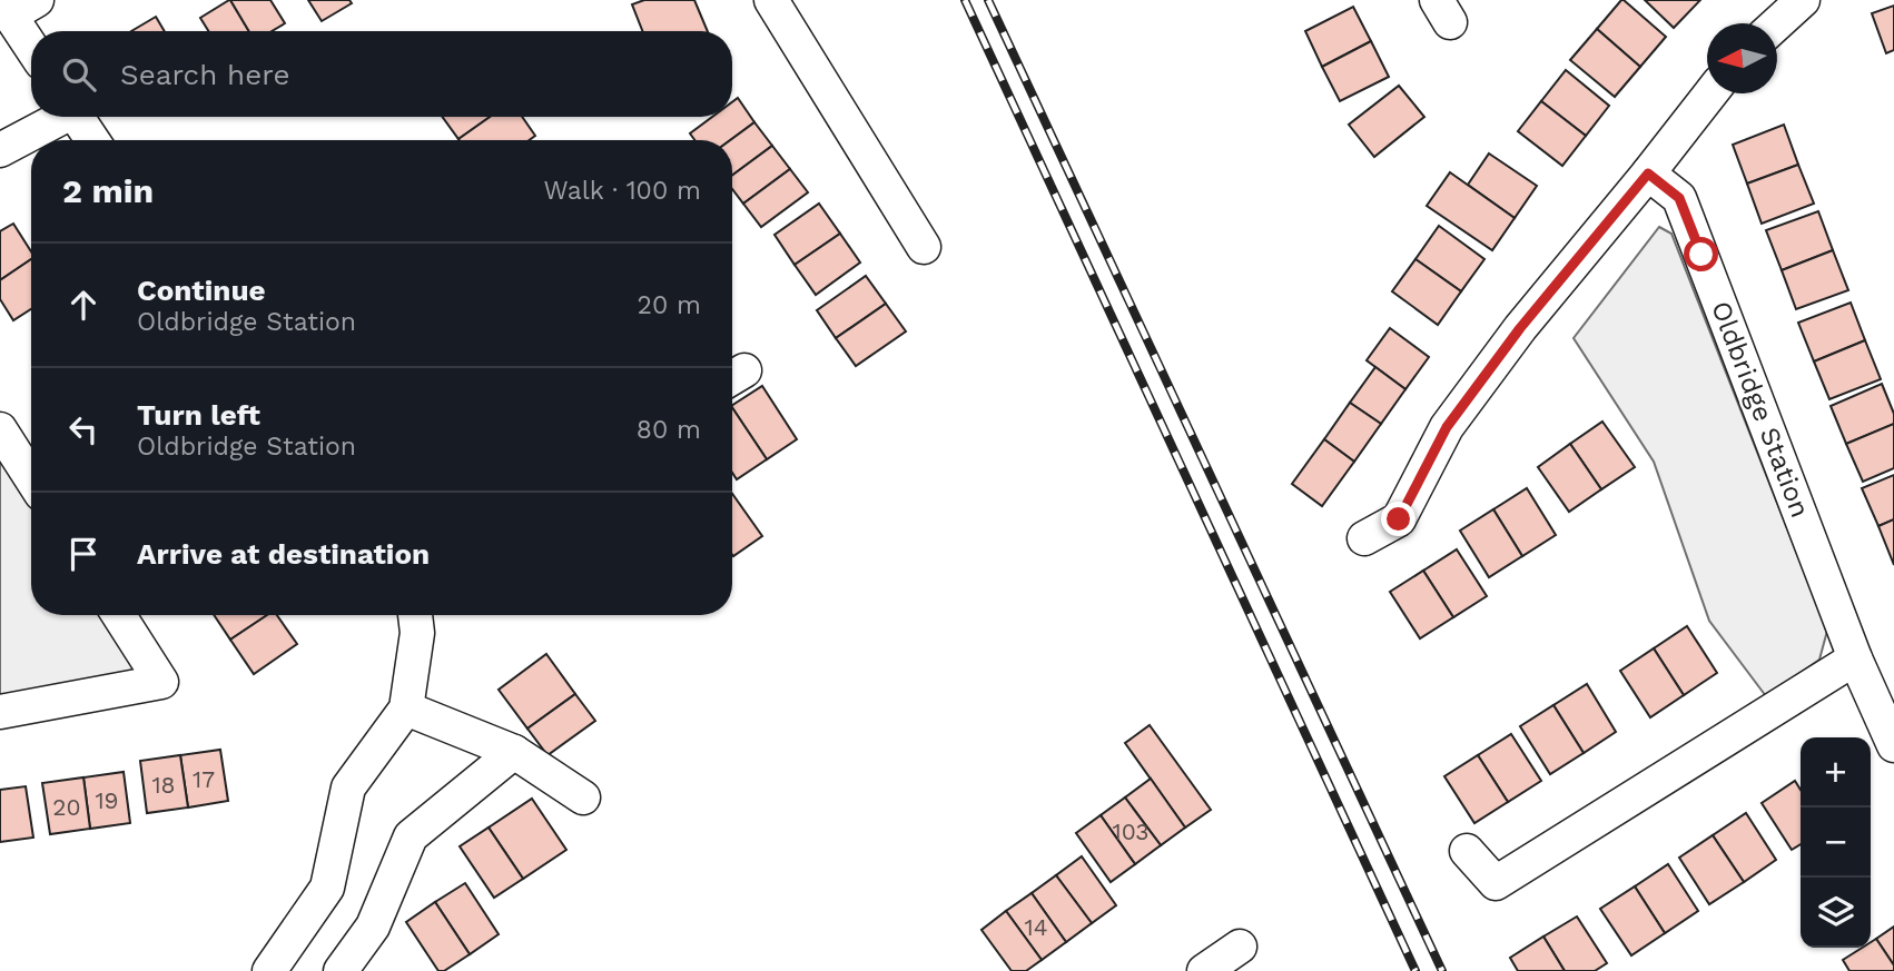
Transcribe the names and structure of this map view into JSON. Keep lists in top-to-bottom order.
{
  "streets": {
    "street": ["Oldbridge Station"]
  },
  "house_numbers": [
    "17",
    "18",
    "19",
    "20",
    "103",
    "14"
  ],
  "north": "left",
  "page": {
    "search": "Search here",
    "heading": ["2 min", "Walk · 100 m"],
    "list": [
      ["Continue", "Oldbridge Station", "20 m"],
      ["Turn left", "Oldbridge Station", "80 m"],
      "Arrive at destination"
    ],
    "map_buttons": ["+", "−"]
  }
}
